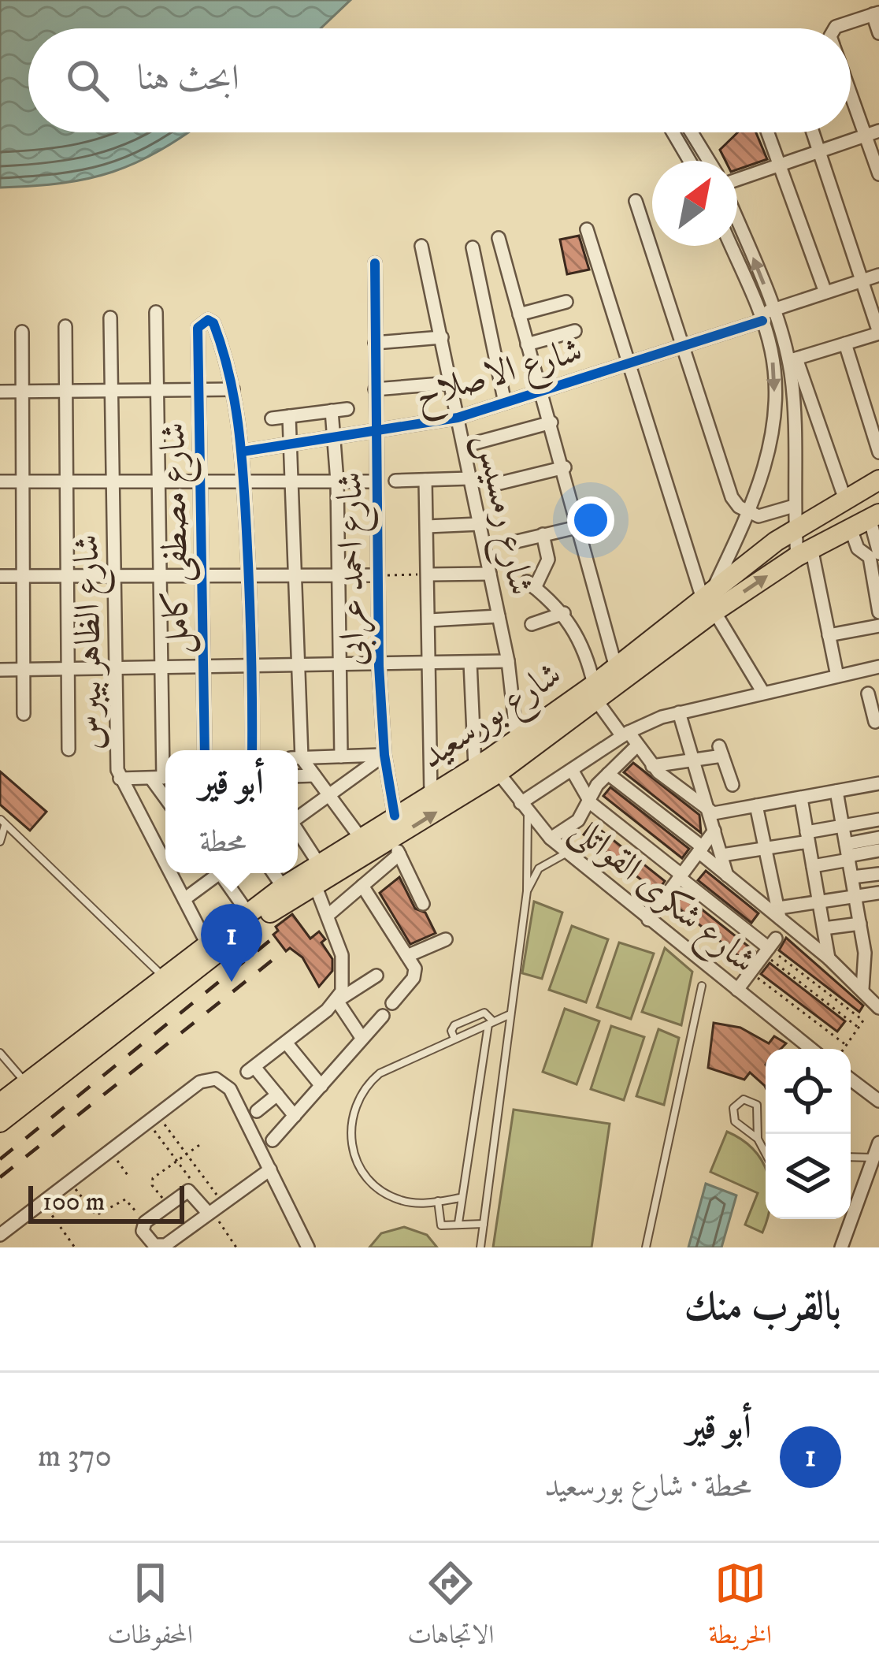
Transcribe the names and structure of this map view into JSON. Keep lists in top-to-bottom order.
{
  "streets": {
    "main road": ["شارع بورسعيد"],
    "street": [
      "شارع الاصلاح",
      "شارع رمسيس",
      "شارع مصطفى كامل",
      "شارع احمد عرابى",
      "شارع الظاهر بيبرس",
      "شارع شكرى القواتلى"
    ]
  },
  "crossings": [
    ["شارع الاصلاح", "شارع رمسيس"],
    ["شارع الاصلاح", "شارع احمد عرابى"],
    ["شارع رمسيس", "شارع بورسعيد"],
    ["شارع احمد عرابى", "شارع بورسعيد"],
    ["شارع الظاهر بيبرس", "شارع بورسعيد"],
    ["شارع بورسعيد", "شارع شكرى القواتلى"]
  ],
  "scale_bar": "100 m",
  "north": "top right",
  "page": {
    "search": "ابحث هنا",
    "popup": ["أبو قير", "محطة"],
    "pins": "1",
    "scale": "100 m",
    "heading": "بالقرب منك",
    "list": [
      {
        "mark": "1",
        "name": "أبو قير",
        "note": "محطة · شارع بورسعيد",
        "value": "370 m"
      }
    ],
    "nav": ["الخريطة", "الاتجاهات", "المحفوظات"]
  }
}
